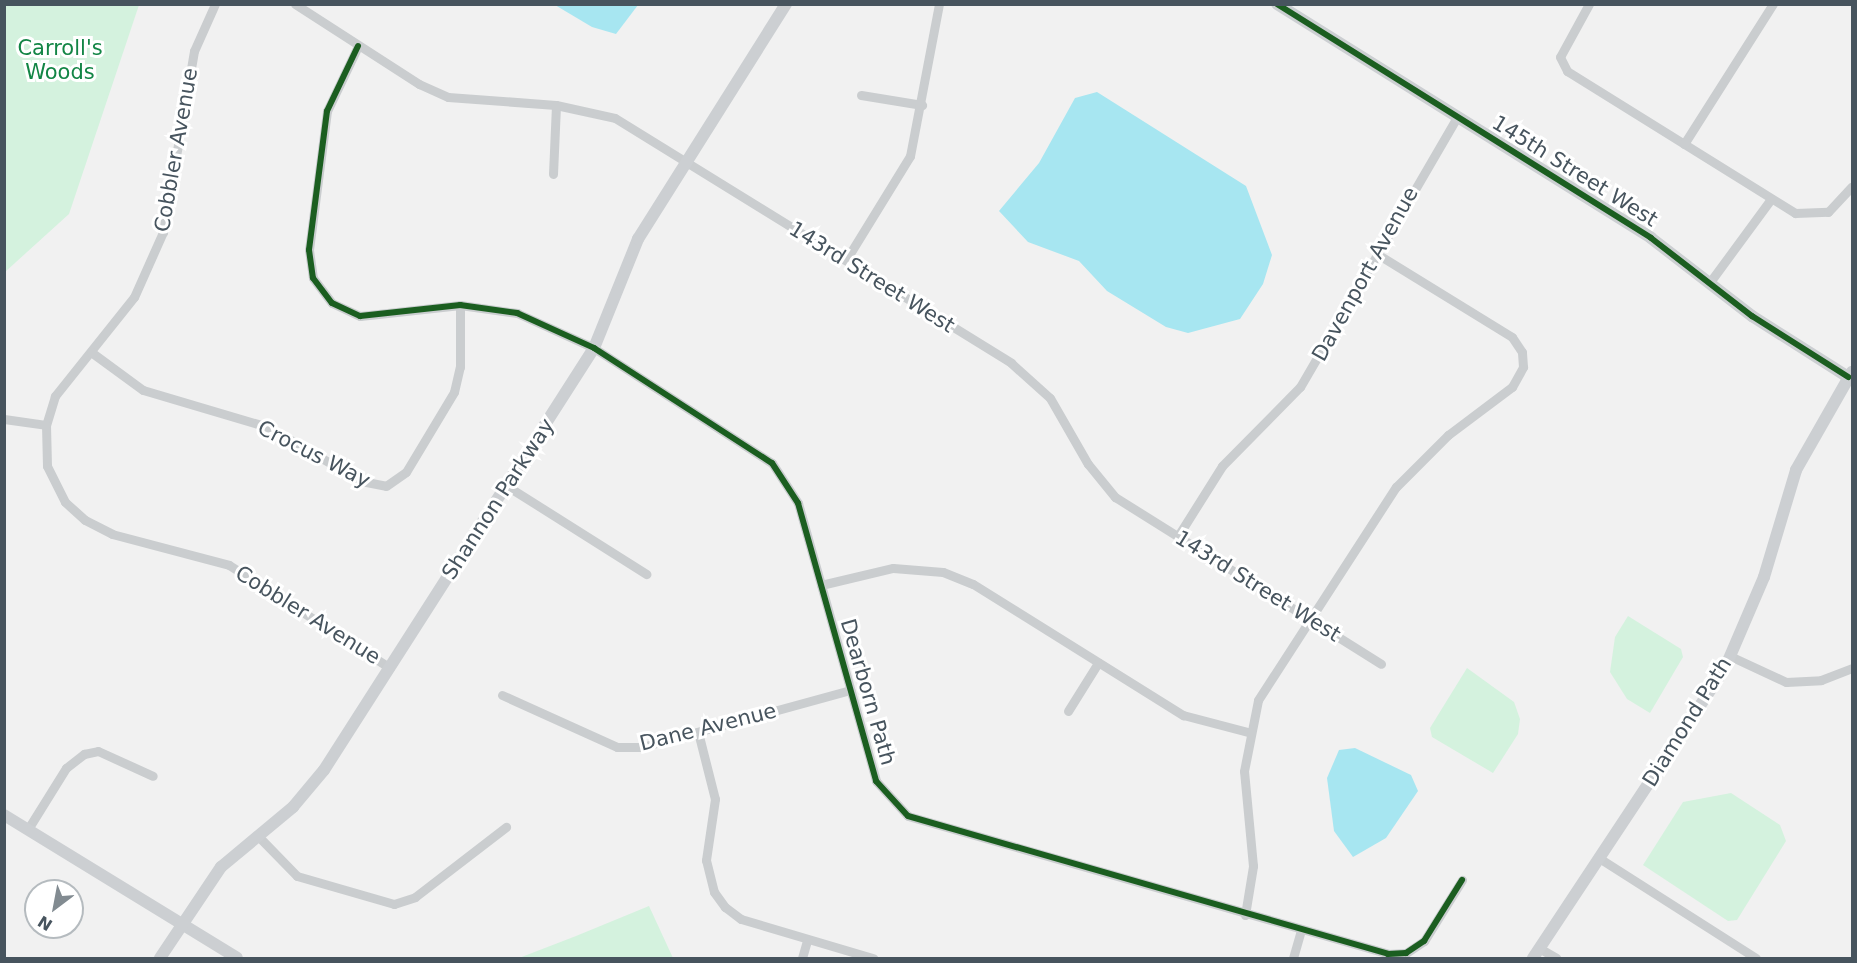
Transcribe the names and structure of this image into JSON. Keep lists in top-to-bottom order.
{
  "streets": {
    "street": [
      "Cobbler Avenue",
      "145th Street West",
      "Davenport Avenue",
      "143rd Street West",
      "Crocus Way",
      "Shannon Parkway",
      "Dearborn Path",
      "Diamond Path",
      "Dane Avenue"
    ]
  },
  "crossings": [
    ["Cobbler Avenue", "Crocus Way"],
    ["Cobbler Avenue", "Shannon Parkway"],
    ["145th Street West", "Davenport Avenue"],
    ["145th Street West", "Diamond Path"],
    ["Davenport Avenue", "143rd Street West"],
    ["143rd Street West", "Shannon Parkway"],
    ["143rd Street West", "Dearborn Path"],
    ["Crocus Way", "Dearborn Path"],
    ["Shannon Parkway", "Dearborn Path"],
    ["Dearborn Path", "Dane Avenue"]
  ],
  "parks": ["Carroll's Woods"],
  "north": "bottom left"
}
